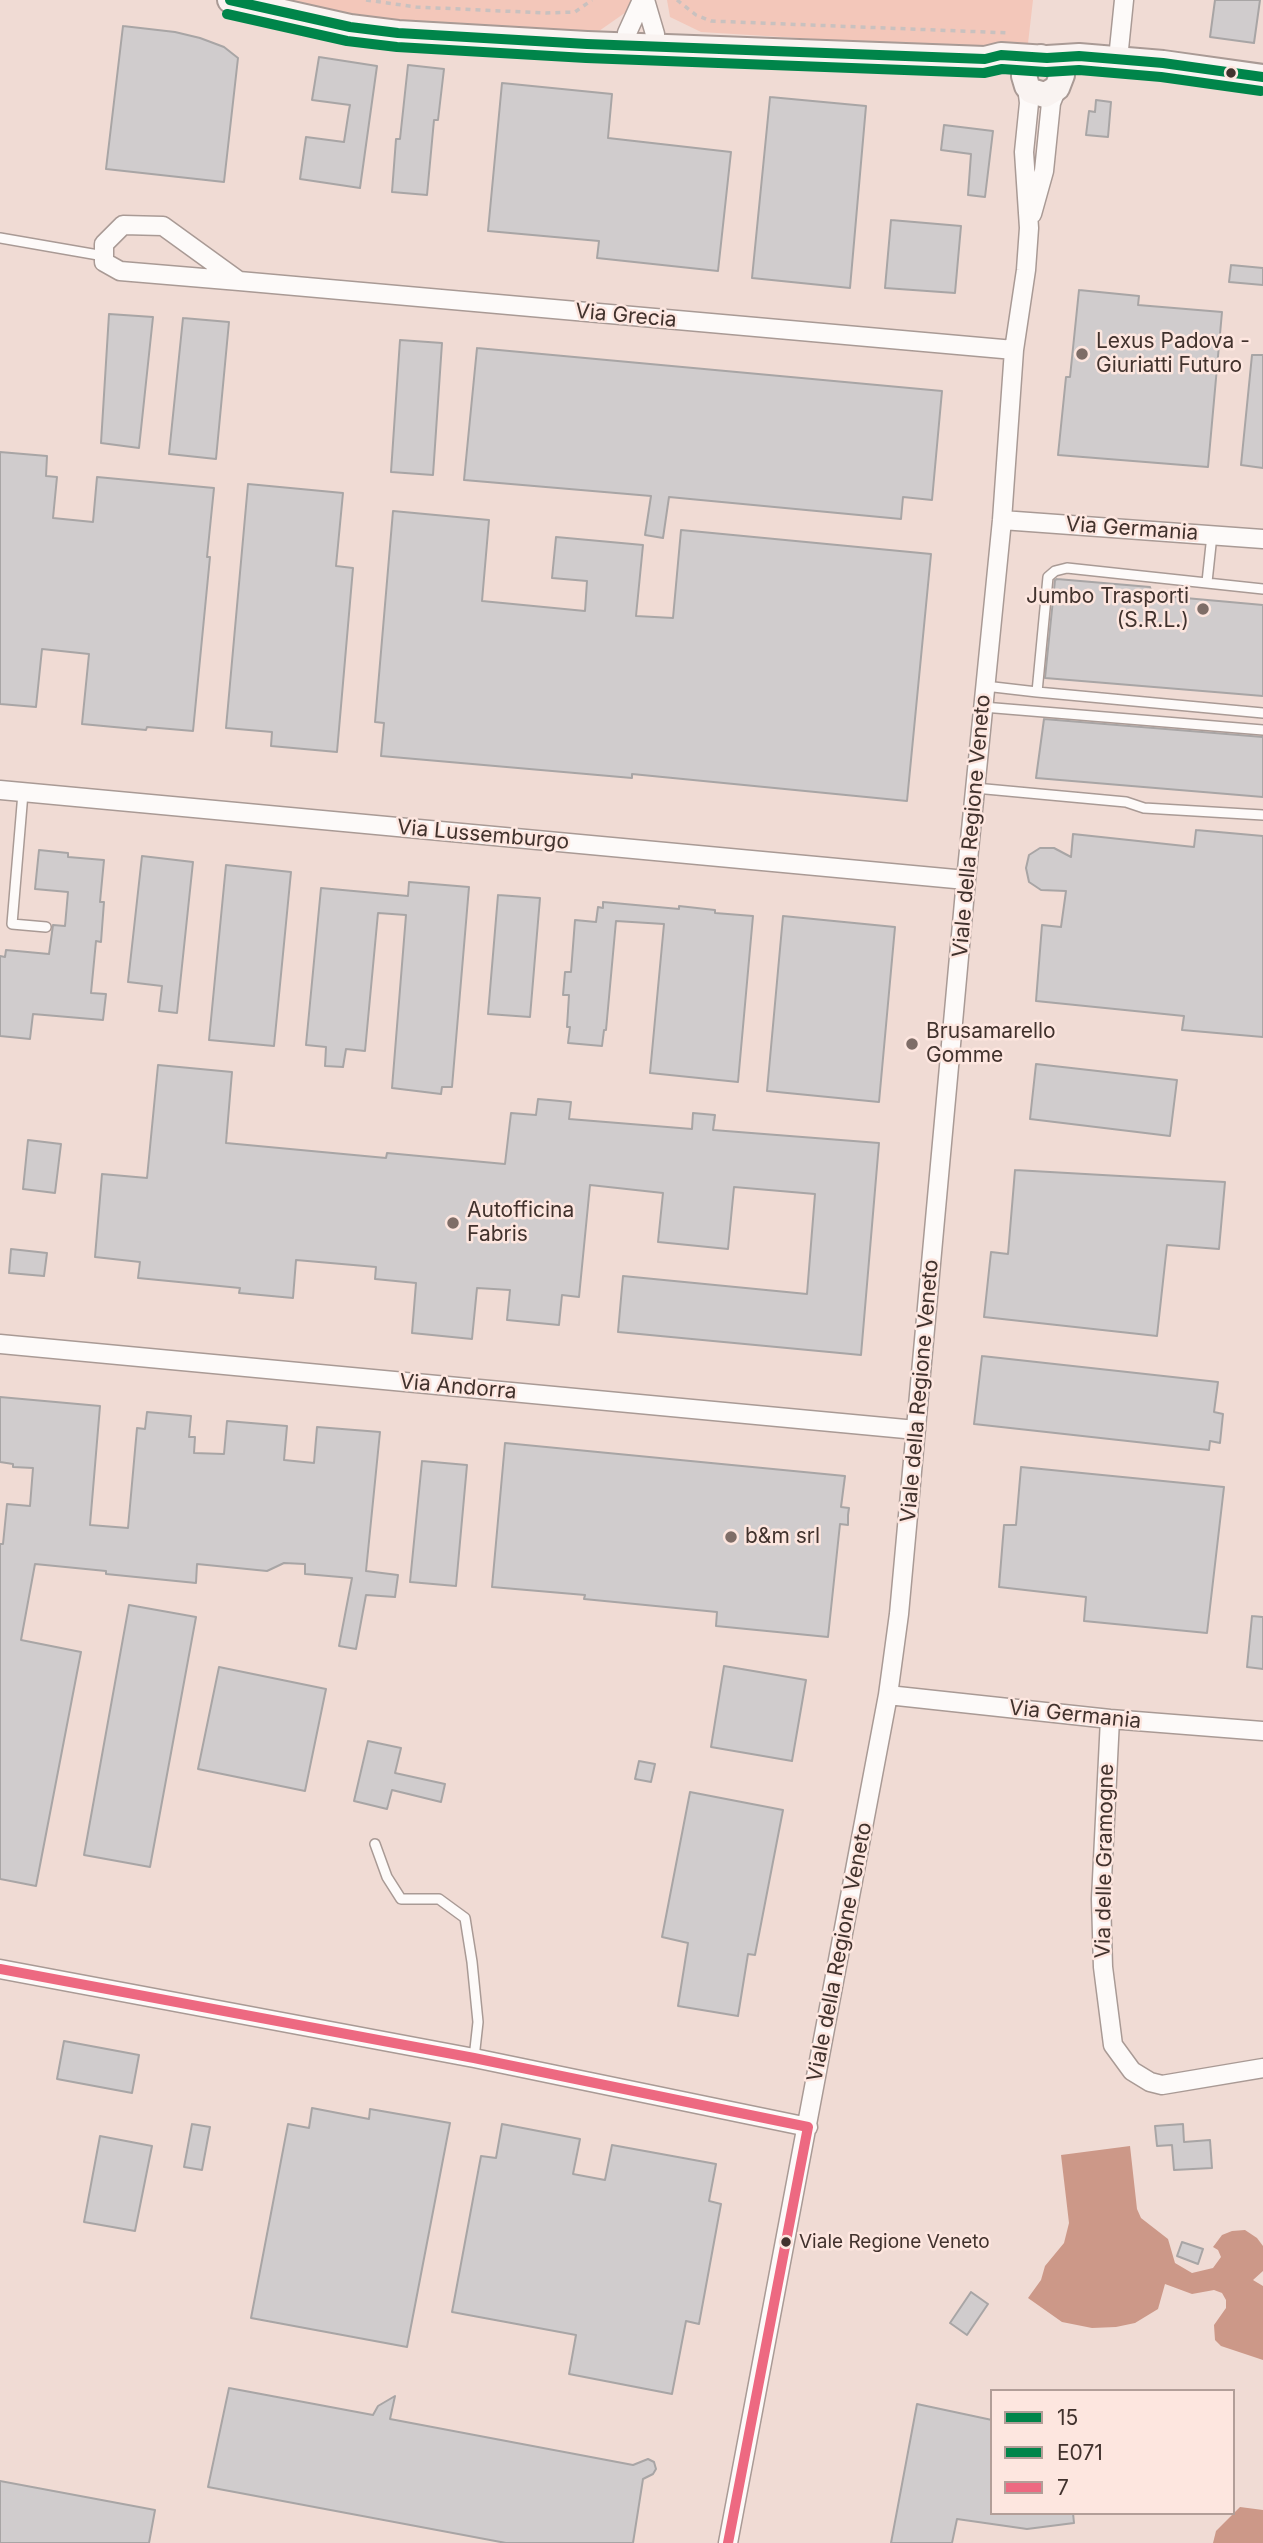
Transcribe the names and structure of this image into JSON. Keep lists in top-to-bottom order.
{
  "streets": {
    "street": [
      "Via Grecia",
      "Via Germania",
      "Viale della Regione Veneto",
      "Via Lussemburgo",
      "Via Andorra",
      "Via delle Gramogne"
    ]
  },
  "crossings": [
    ["Via Grecia", "Viale della Regione Veneto"],
    ["Via Germania", "Viale della Regione Veneto"],
    ["Via Germania", "Via delle Gramogne"],
    ["Viale della Regione Veneto", "Via Lussemburgo"],
    ["Viale della Regione Veneto", "Via Andorra"]
  ],
  "places": [
    "Lexus Padova - Giuriatti Futuro",
    "Jumbo Trasporti (S.R.L.)",
    "Brusamarello Gomme",
    "Autofficina Fabris",
    "b&m srl",
    "Viale Regione Veneto"
  ],
  "lines": ["transit line 15", "transit line E071", "transit line 7"],
  "legend": ["15", "E071", "7"]
}
